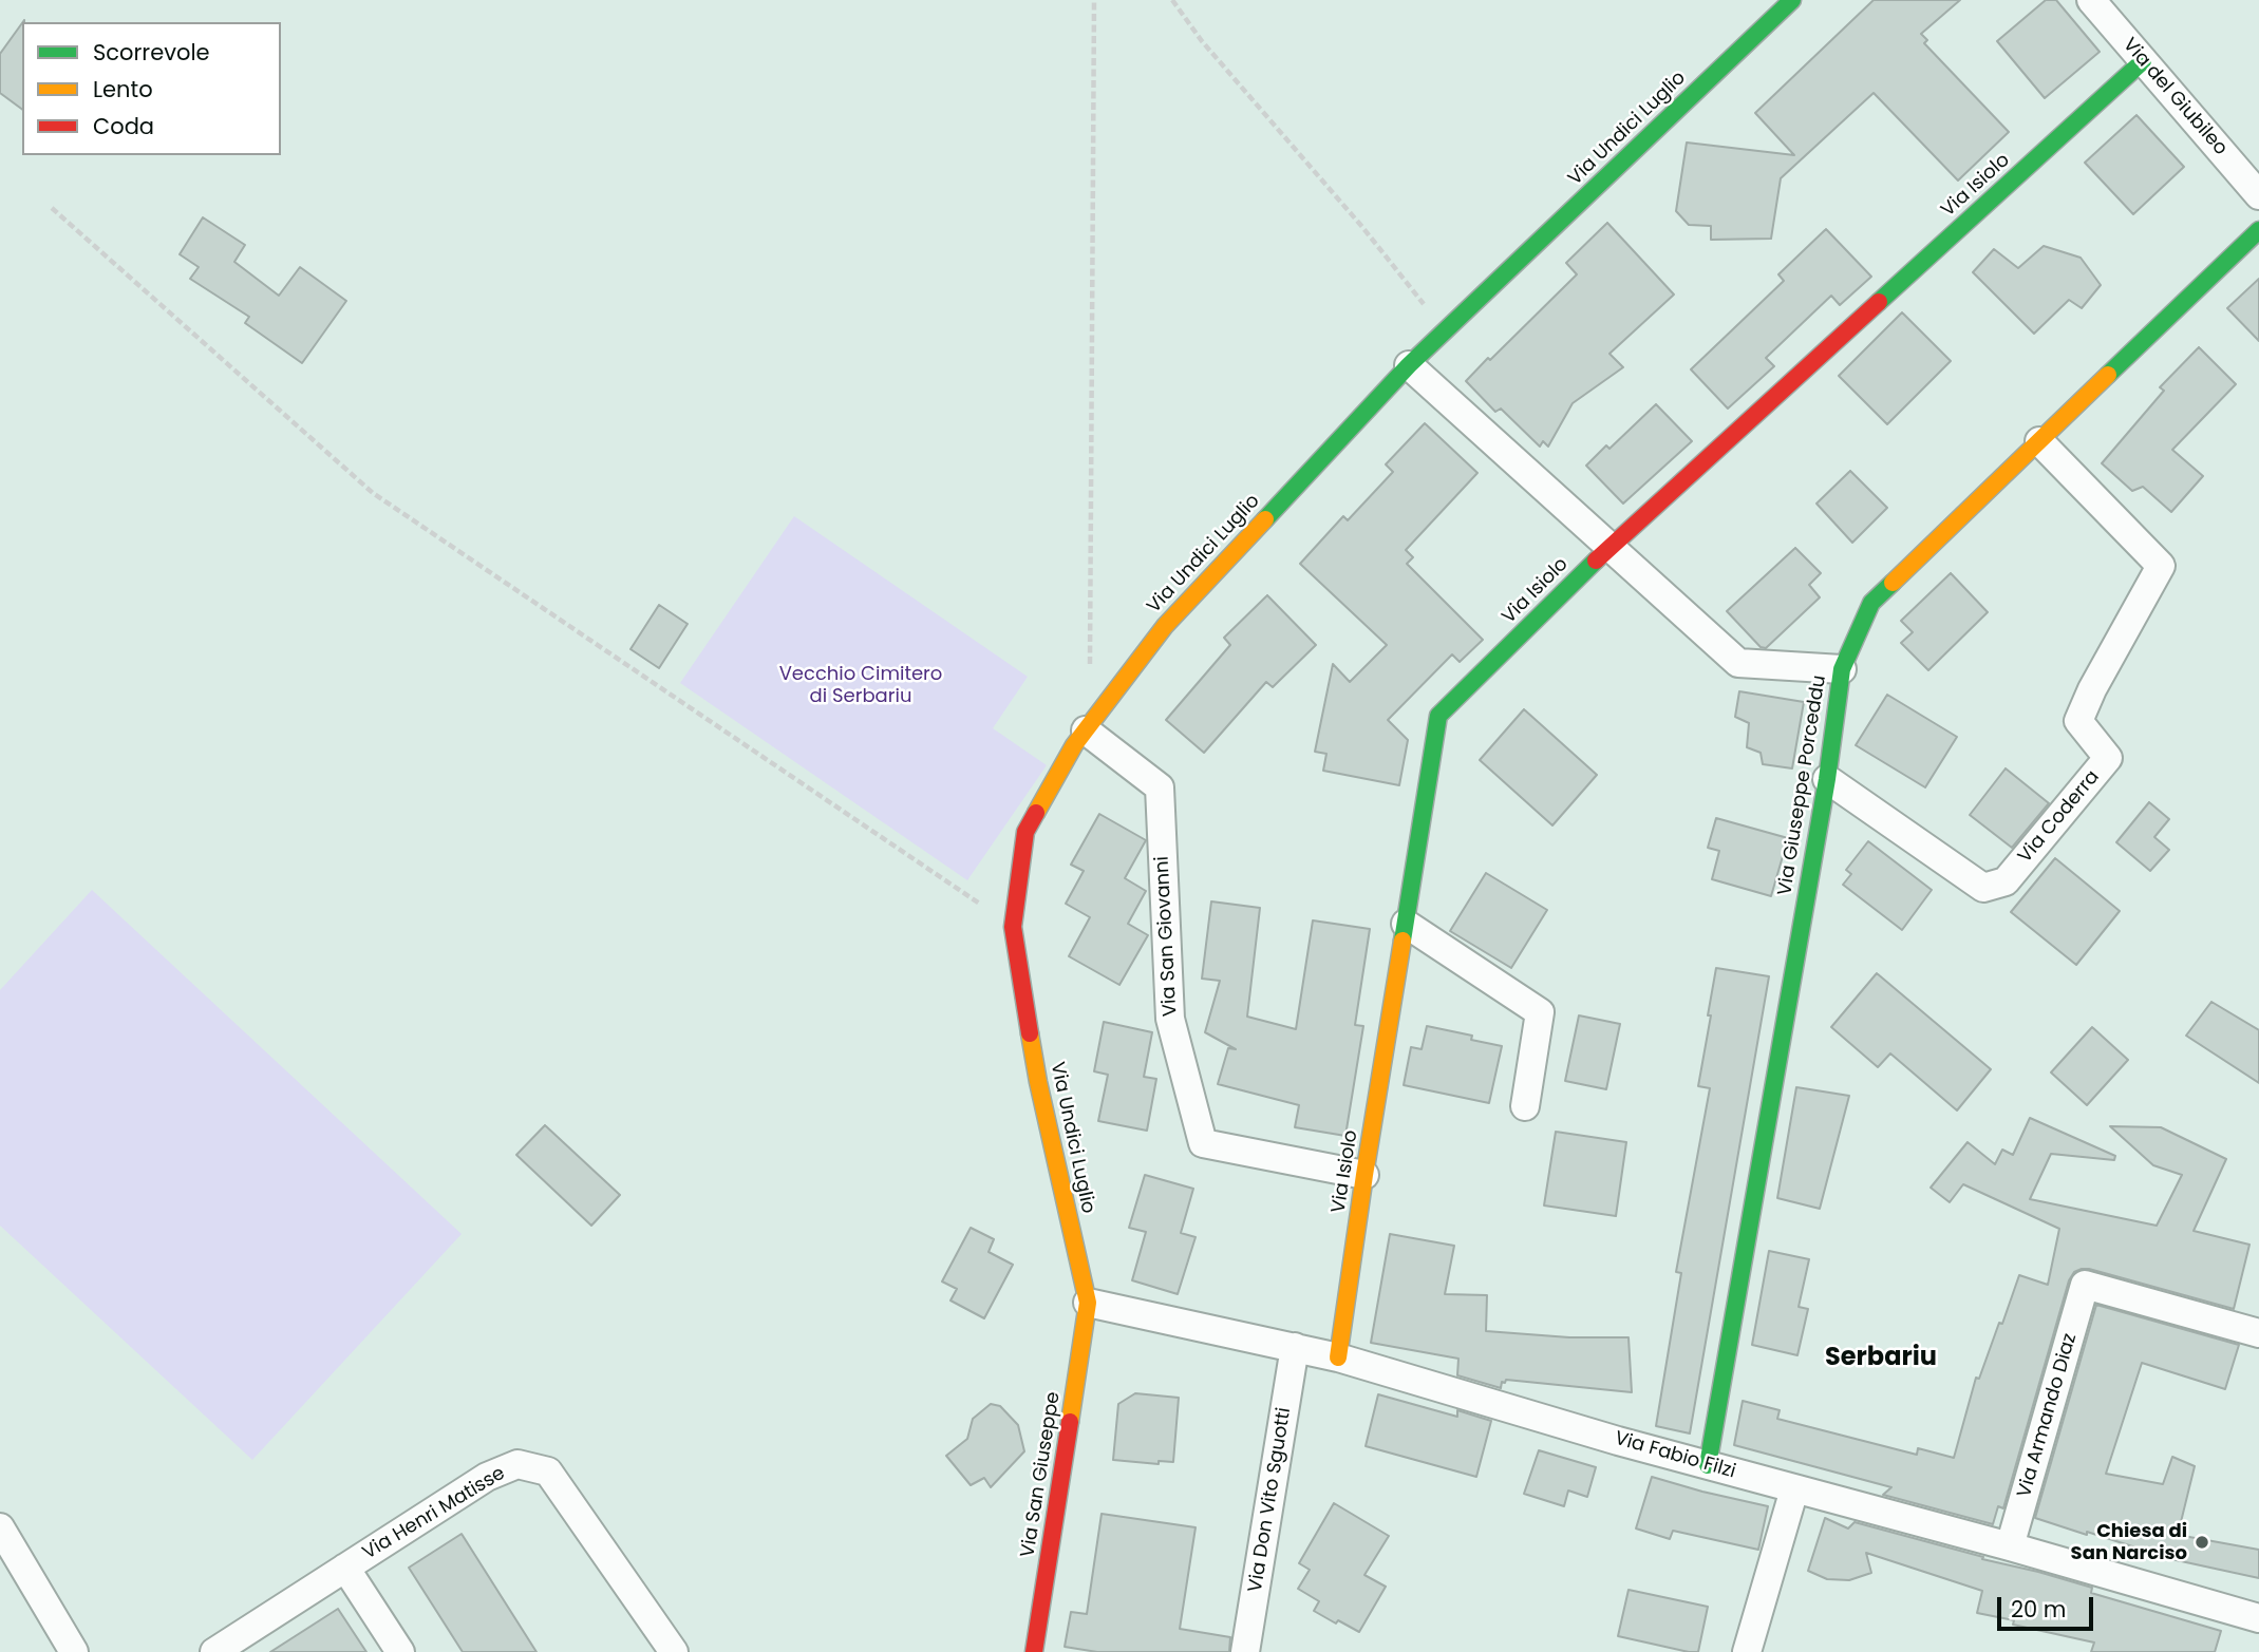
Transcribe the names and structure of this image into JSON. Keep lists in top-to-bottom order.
{
  "streets": {
    "street": [
      "Via del Giubileo",
      "Via Undici Luglio",
      "Via Isiolo",
      "Via Giuseppe Porceddu",
      "Via Coderra",
      "Via San Giovanni",
      "Via Armando Diaz",
      "Via Fabio Filzi",
      "Via San Giuseppe",
      "Via Don Vito Sguotti",
      "Via Henri Matisse"
    ]
  },
  "crossings": [
    ["Via del Giubileo", "Via Isiolo"],
    ["Via Undici Luglio", "Via San Giovanni"],
    ["Via Undici Luglio", "Via Fabio Filzi"],
    ["Via Undici Luglio", "Via San Giuseppe"],
    ["Via Isiolo", "Via San Giovanni"],
    ["Via Isiolo", "Via Fabio Filzi"],
    ["Via Giuseppe Porceddu", "Via Coderra"],
    ["Via Giuseppe Porceddu", "Via Fabio Filzi"],
    ["Via Armando Diaz", "Via Fabio Filzi"],
    ["Via Fabio Filzi", "Via San Giuseppe"],
    ["Via Fabio Filzi", "Via Don Vito Sguotti"]
  ],
  "districts": ["Serbariu"],
  "parks": ["Vecchio Cimitero di Serbariu"],
  "places": ["Chiesa di San Narciso"],
  "legend": ["Scorrevole", "Lento", "Coda"],
  "scale_bar": "20 m"
}
